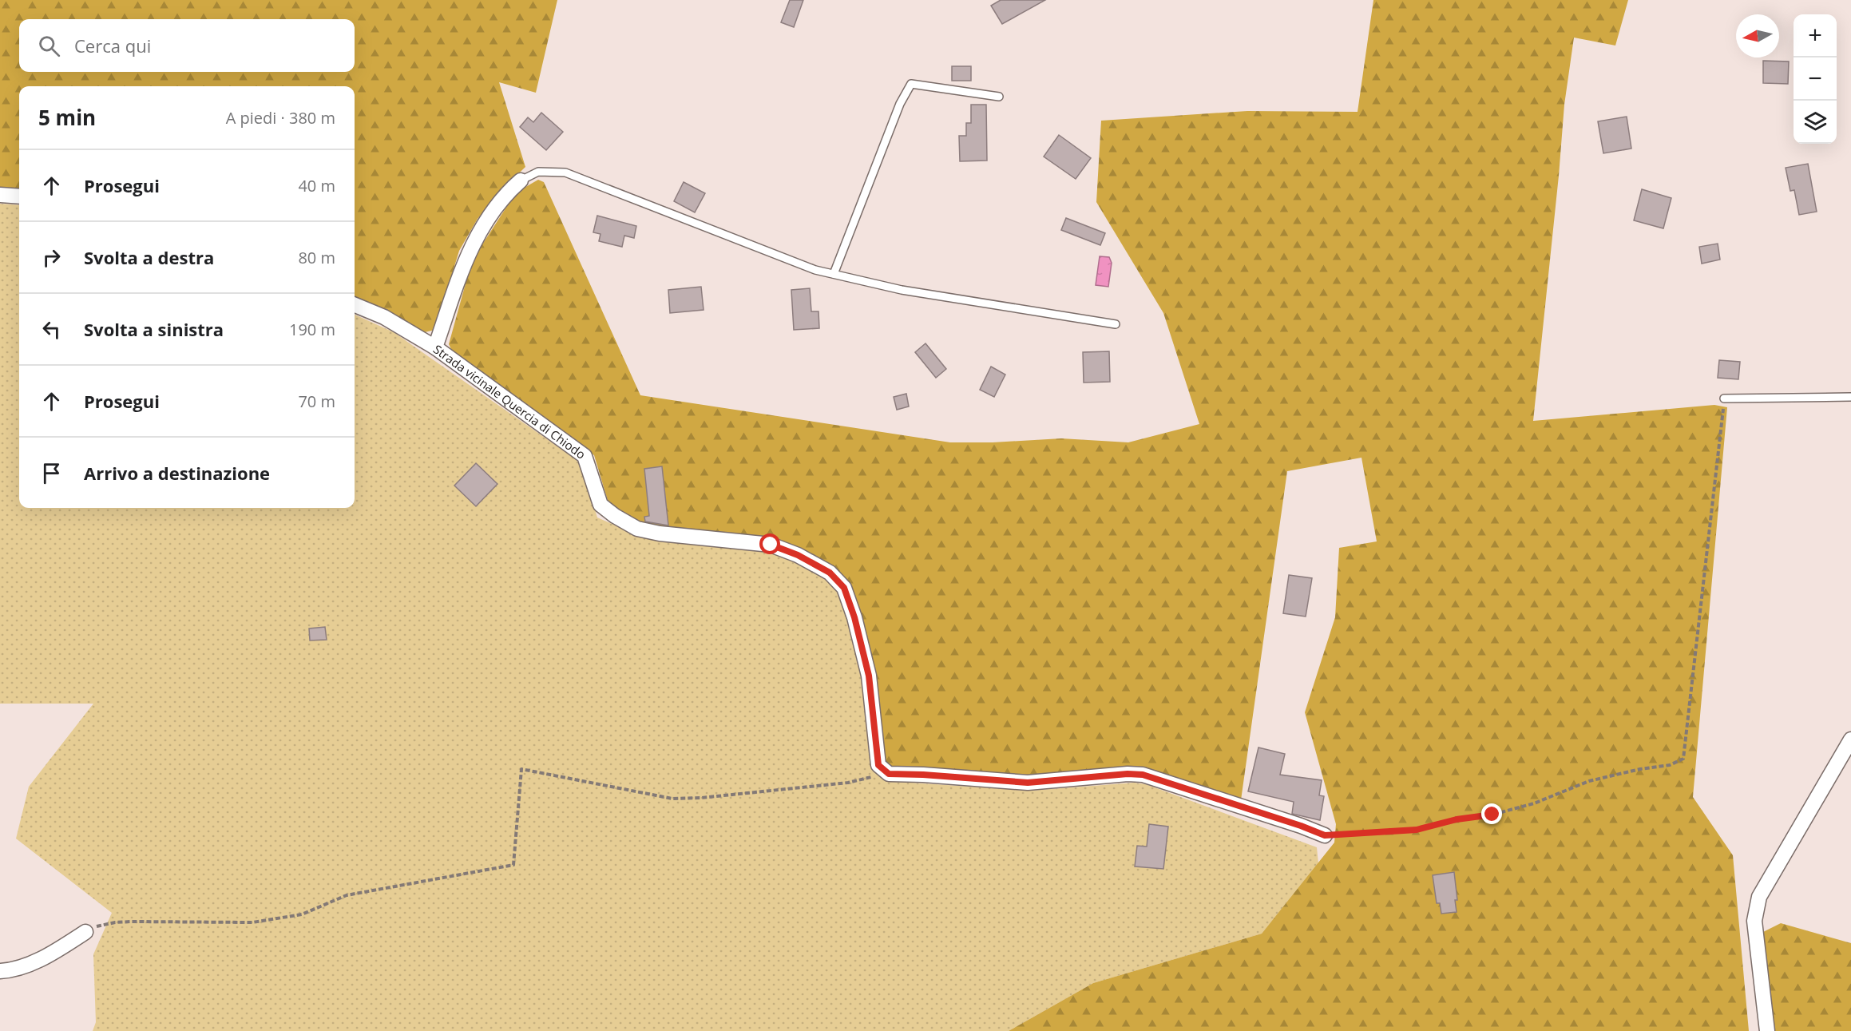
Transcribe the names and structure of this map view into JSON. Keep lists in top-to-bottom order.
{
  "streets": {
    "street": ["Strada vicinale Quercia di Chiodo"]
  },
  "north": "left",
  "page": {
    "map_buttons": ["+", "−"],
    "search": "Cerca qui",
    "heading": ["5 min", "A piedi · 380 m"],
    "list": [
      ["Prosegui", "40 m"],
      ["Svolta a destra", "80 m"],
      ["Svolta a sinistra", "190 m"],
      ["Prosegui", "70 m"],
      "Arrivo a destinazione"
    ]
  }
}
